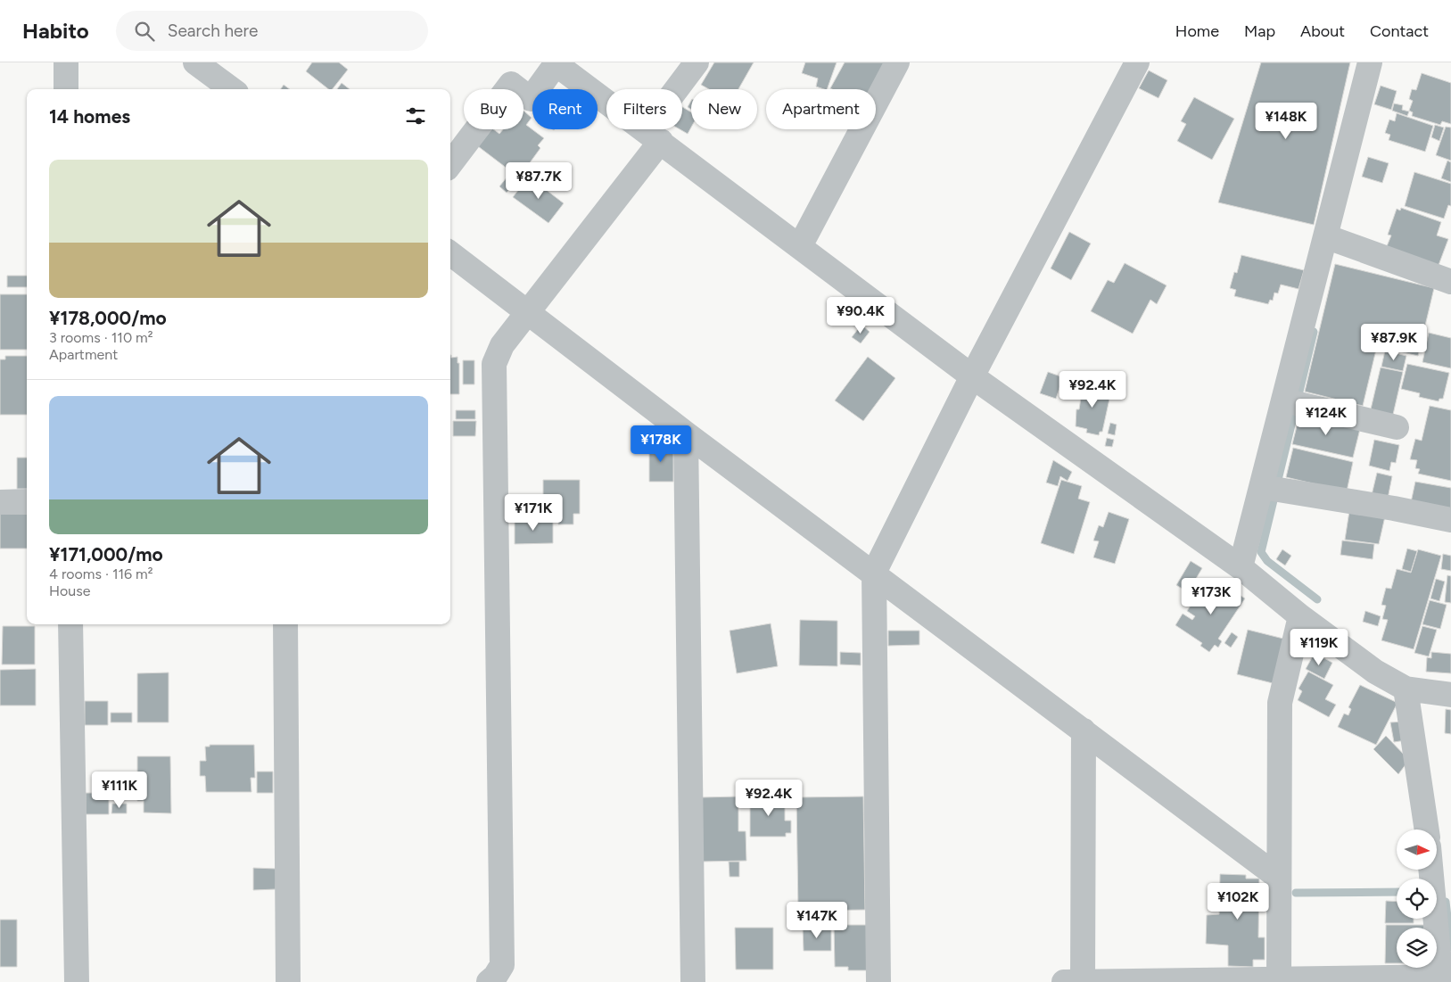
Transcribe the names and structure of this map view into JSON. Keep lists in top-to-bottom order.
{
  "north": "right",
  "page": {
    "header": "Habito",
    "search": "Search here",
    "nav": [
      "Home",
      "Map",
      "About",
      "Contact"
    ],
    "chip": [
      "Buy",
      "Rent",
      "Filters",
      "New",
      "Apartment"
    ],
    "heading": "14 homes",
    "price": [
      "¥148K",
      "¥87.7K",
      "¥90.4K",
      "¥87.9K",
      "¥92.4K",
      "¥124K",
      "¥178K",
      "¥171K",
      "¥173K",
      "¥119K",
      "¥111K",
      "¥92.4K",
      "¥102K",
      "¥147K"
    ],
    "list": [
      {
        "name": "¥178,000/mo",
        "note": "3 rooms · 110 m² · Apartment"
      },
      {
        "name": "¥171,000/mo",
        "note": "4 rooms · 116 m² · House"
      }
    ]
  }
}
